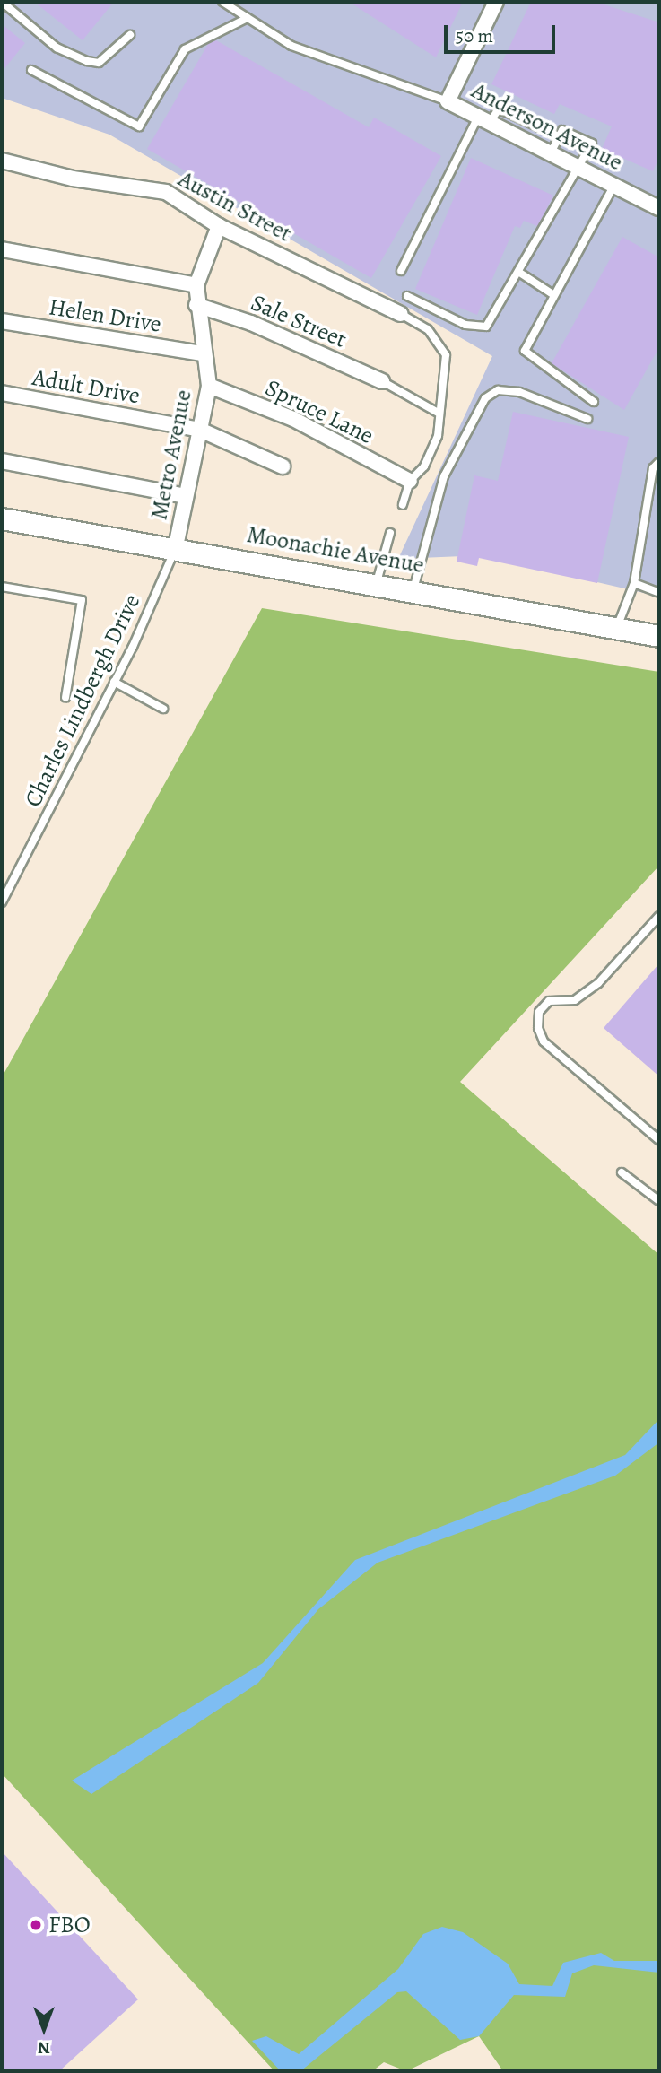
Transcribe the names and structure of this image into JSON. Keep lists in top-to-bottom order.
{
  "streets": {
    "main road": ["Moonachie Avenue"],
    "street": [
      "Anderson Avenue",
      "Austin Street",
      "Helen Drive",
      "Sale Street",
      "Adult Drive",
      "Spruce Lane",
      "Metro Avenue"
    ],
    "lane": ["Charles Lindbergh Drive"]
  },
  "crossings": [
    ["Austin Street", "Metro Avenue"],
    ["Helen Drive", "Metro Avenue"],
    ["Sale Street", "Metro Avenue"],
    ["Adult Drive", "Metro Avenue"],
    ["Spruce Lane", "Metro Avenue"],
    ["Metro Avenue", "Moonachie Avenue"],
    ["Metro Avenue", "Charles Lindbergh Drive"],
    ["Moonachie Avenue", "Charles Lindbergh Drive"]
  ],
  "places": ["FBO"],
  "scale_bar": "50 m",
  "north": "bottom"
}
